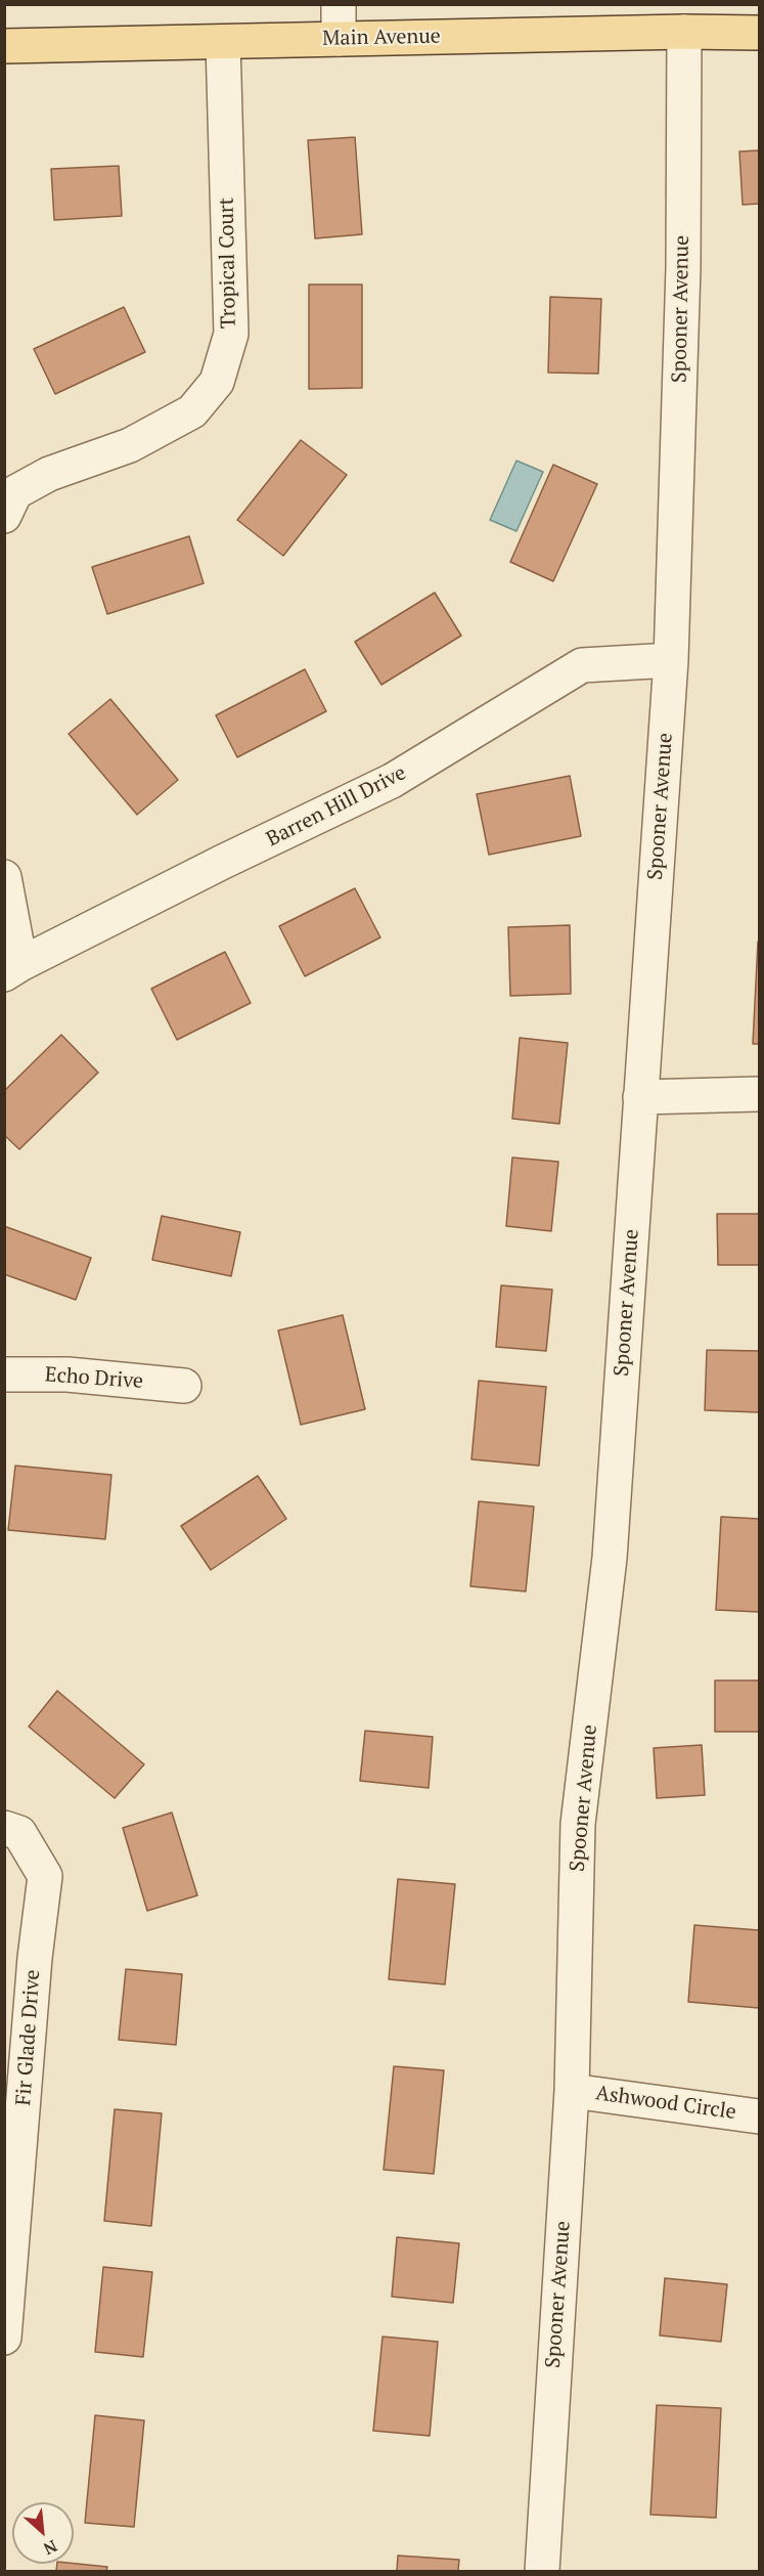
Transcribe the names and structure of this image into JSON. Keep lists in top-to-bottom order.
{
  "streets": {
    "main road": ["Main Avenue"],
    "street": [
      "Tropical Court",
      "Spooner Avenue",
      "Barren Hill Drive",
      "Echo Drive",
      "Fir Glade Drive",
      "Ashwood Circle"
    ]
  },
  "crossings": [
    ["Main Avenue", "Tropical Court"],
    ["Main Avenue", "Spooner Avenue"],
    ["Spooner Avenue", "Barren Hill Drive"],
    ["Spooner Avenue", "Ashwood Circle"]
  ],
  "north": "bottom right"
}
